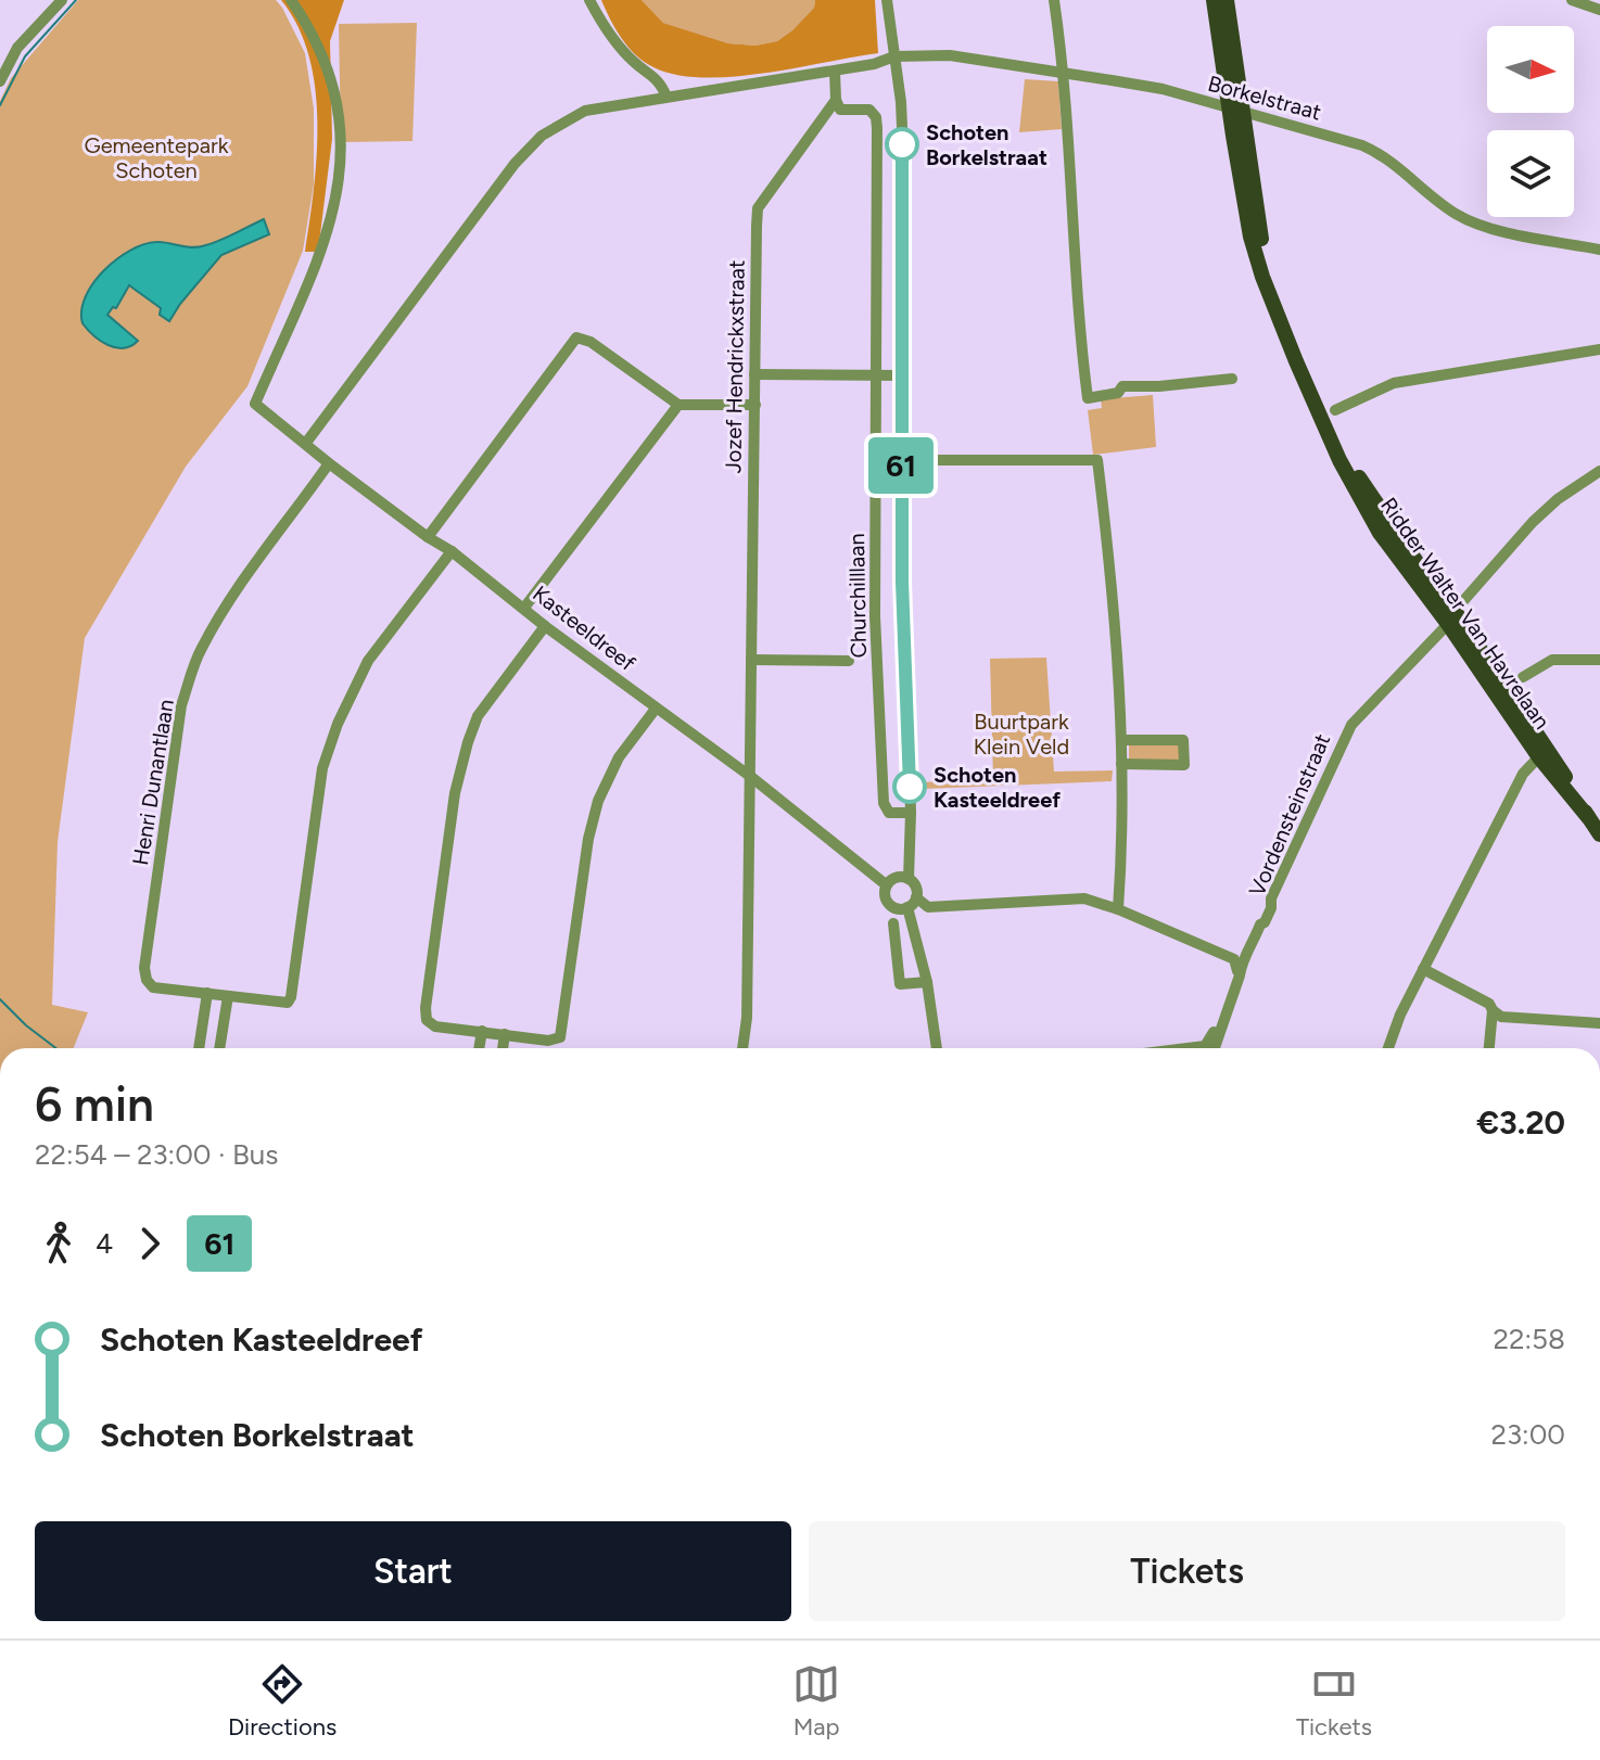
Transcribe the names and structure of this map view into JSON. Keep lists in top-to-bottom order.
{
  "streets": {
    "main road": ["Ridder Walter Van Havrelaan"],
    "street": [
      "Borkelstraat",
      "Jozef Hendrickxstraat",
      "Churchilllaan",
      "Kasteeldreef",
      "Henri Dunantlaan",
      "Vordensteinstraat"
    ]
  },
  "crossings": [
    ["Borkelstraat", "Churchilllaan"],
    ["Borkelstraat", "Ridder Walter Van Havrelaan"],
    ["Borkelstraat", "Kasteeldreef"],
    ["Jozef Hendrickxstraat", "Churchilllaan"],
    ["Jozef Hendrickxstraat", "Kasteeldreef"],
    ["Churchilllaan", "Kasteeldreef"],
    ["Ridder Walter Van Havrelaan", "Vordensteinstraat"],
    ["Kasteeldreef", "Henri Dunantlaan"]
  ],
  "parks": ["Gemeentepark Schoten", "Buurtpark Klein Veld"],
  "places": ["Schoten Borkelstraat", "Schoten Kasteeldreef"],
  "lines": ["bus line 61"],
  "north": "right",
  "page": {
    "on_map": "61",
    "heading": ["6 min", "22:54 – 23:00 · Bus", "€3.20"],
    "legs": ["4", "61"],
    "list": [
      {
        "name": "Schoten Kasteeldreef",
        "value": "22:58"
      },
      {
        "name": "Schoten Borkelstraat",
        "value": "23:00"
      }
    ],
    "buttons": ["Start", "Tickets"],
    "tabs": ["Directions", "Map", "Tickets"]
  }
}
